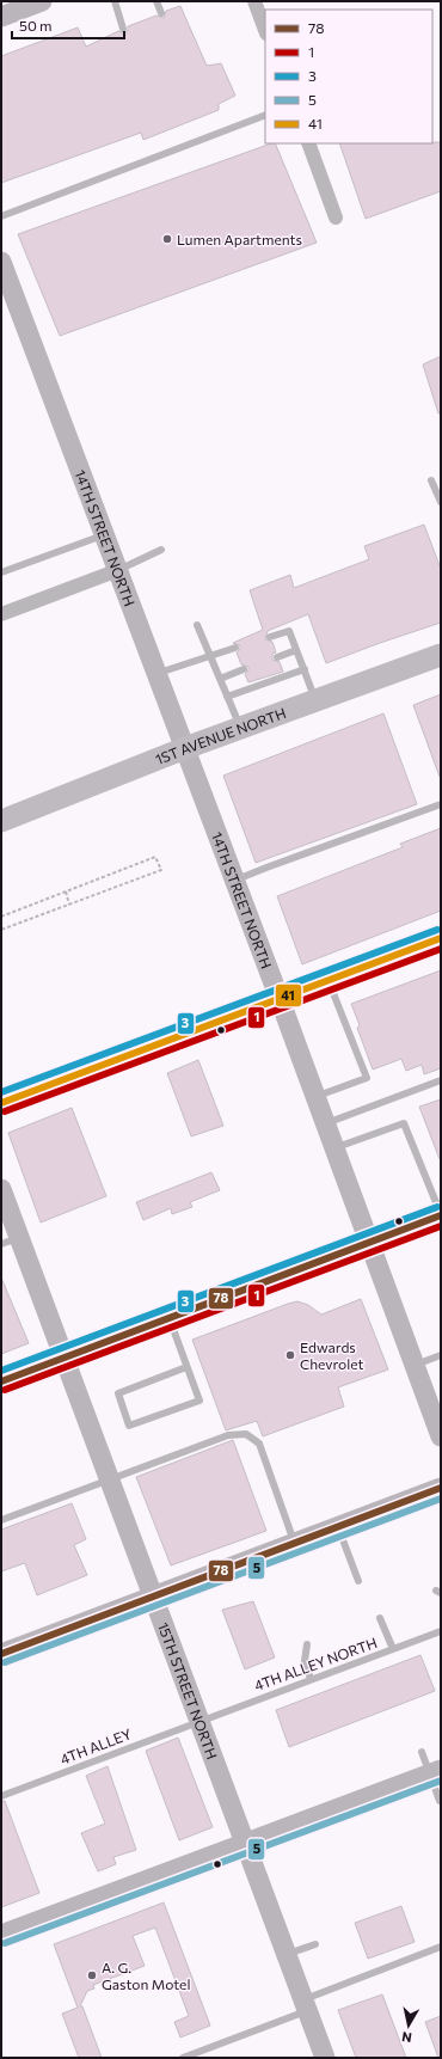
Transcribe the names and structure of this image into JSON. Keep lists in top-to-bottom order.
{
  "streets": {
    "main road": ["1ST AVENUE NORTH"],
    "street": ["14TH STREET NORTH", "15TH STREET NORTH"],
    "lane": ["4TH ALLEY NORTH", "4TH ALLEY"]
  },
  "crossings": [
    ["14TH STREET NORTH", "1ST AVENUE NORTH"],
    ["4TH ALLEY NORTH", "15TH STREET NORTH"],
    ["4TH ALLEY NORTH", "4TH ALLEY"],
    ["15TH STREET NORTH", "4TH ALLEY"]
  ],
  "places": ["Lumen Apartments", "Edwards Chevrolet", "A. G. Gaston Motel"],
  "lines": [
    "transit line 3",
    "transit line 41",
    "transit line 1",
    "transit line 78",
    "transit line 5"
  ],
  "legend": [
    "78",
    "1",
    "3",
    "5",
    "41"
  ],
  "scale_bar": "50 m",
  "north": "bottom"
}
